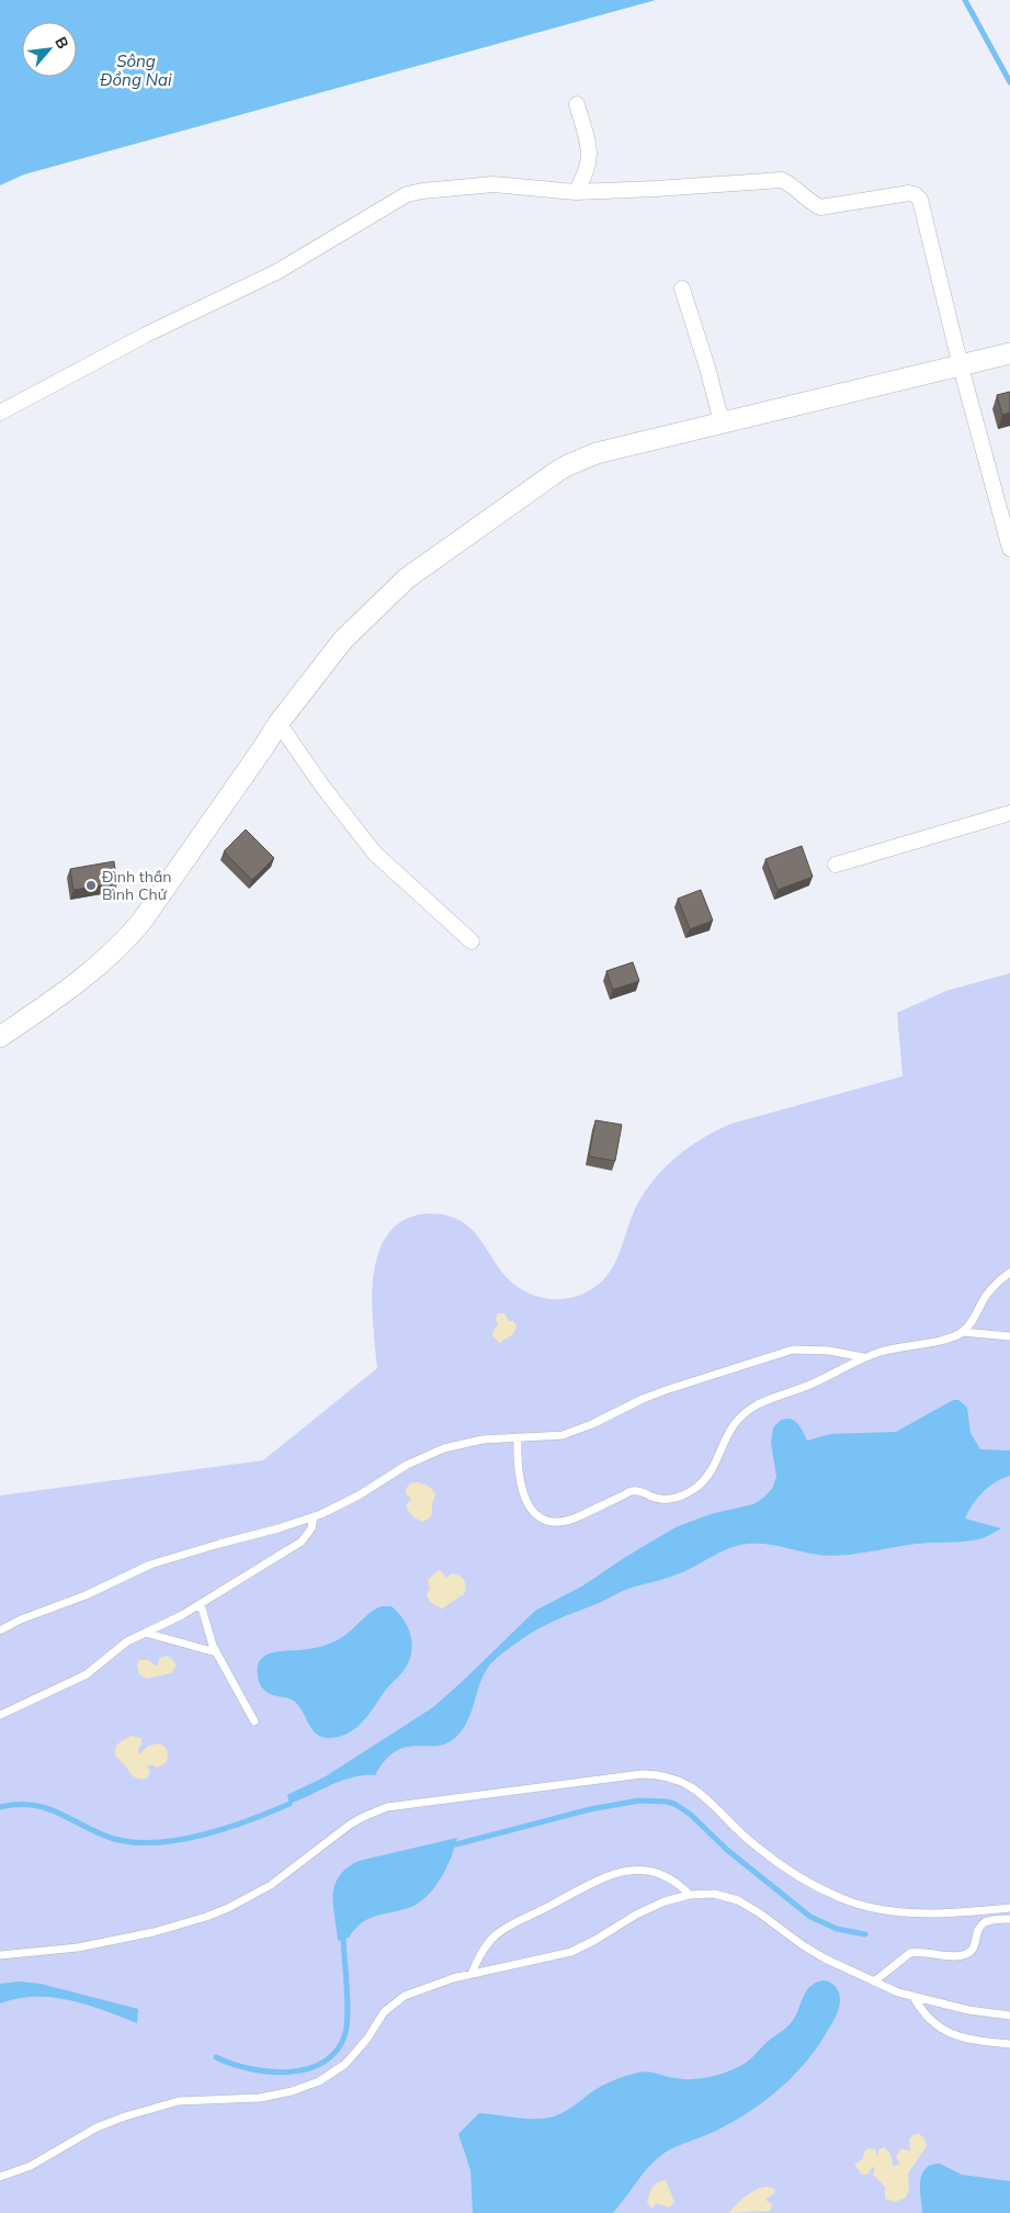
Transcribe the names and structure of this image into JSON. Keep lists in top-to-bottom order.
{
  "water": ["Sông Đồng Nai"],
  "places": ["Đình thần Bình Chử"],
  "north": "top right"
}
